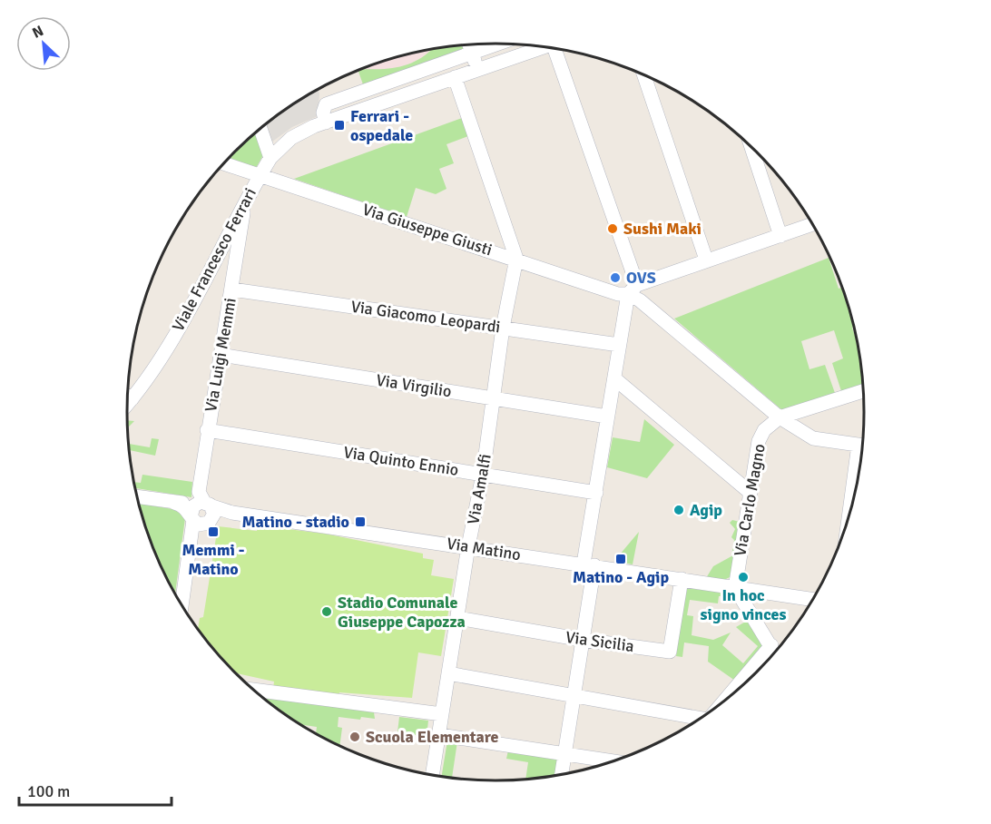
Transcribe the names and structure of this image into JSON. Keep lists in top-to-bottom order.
{
  "streets": {
    "street": [
      "Via Giuseppe Giusti",
      "Viale Francesco Ferrari",
      "Via Giacomo Leopardi",
      "Via Luigi Memmi",
      "Via Virgilio",
      "Via Quinto Ennio",
      "Via Amalfi",
      "Via Carlo Magno",
      "Via Matino",
      "Via Sicilia"
    ]
  },
  "crossings": [
    ["Via Giuseppe Giusti", "Viale Francesco Ferrari"],
    ["Via Giuseppe Giusti", "Via Amalfi"],
    ["Viale Francesco Ferrari", "Via Luigi Memmi"],
    ["Via Giacomo Leopardi", "Via Luigi Memmi"],
    ["Via Giacomo Leopardi", "Via Amalfi"],
    ["Via Luigi Memmi", "Via Virgilio"],
    ["Via Luigi Memmi", "Via Quinto Ennio"],
    ["Via Luigi Memmi", "Via Matino"],
    ["Via Virgilio", "Via Amalfi"],
    ["Via Quinto Ennio", "Via Amalfi"],
    ["Via Amalfi", "Via Matino"],
    ["Via Amalfi", "Via Sicilia"],
    ["Via Carlo Magno", "Via Matino"],
    ["Via Matino", "Via Sicilia"]
  ],
  "places": {
    "transit": [
      "Ferrari - ospedale",
      "Matino - stadio",
      "Memmi - Matino",
      "Matino - Agip"
    ],
    "other": [
      "Sushi Maki",
      "OVS",
      "Agip",
      "In hoc signo vinces",
      "Stadio Comunale Giuseppe Capozza",
      "Scuola Elementare"
    ]
  },
  "scale_bar": "100 m",
  "north": "top left"
}
